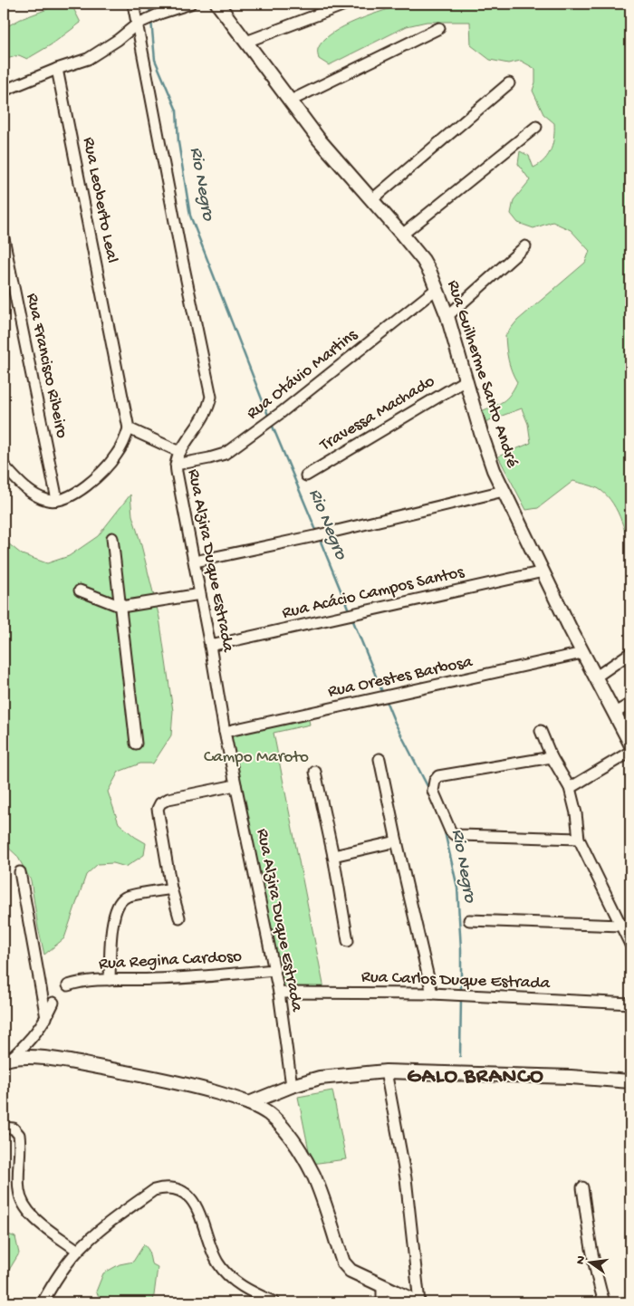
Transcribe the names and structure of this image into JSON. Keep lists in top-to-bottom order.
{
  "streets": {
    "street": [
      "Rua Leoberto Leal",
      "Rua Francisco Ribeiro",
      "Rua Guilherme Santo André",
      "Rua Otávio Martins",
      "Travessa Machado",
      "Rua Alzira Duque Estrada",
      "Rua Acácio Campos Santos",
      "Rua Orestes Barbosa",
      "Rua Regina Cardoso",
      "Rua Carlos Duque Estrada"
    ]
  },
  "crossings": [
    ["Rua Guilherme Santo André", "Rua Otávio Martins"],
    ["Rua Guilherme Santo André", "Travessa Machado"],
    ["Rua Guilherme Santo André", "Rua Acácio Campos Santos"],
    ["Rua Guilherme Santo André", "Rua Orestes Barbosa"],
    ["Rua Otávio Martins", "Rua Alzira Duque Estrada"],
    ["Rua Alzira Duque Estrada", "Rua Acácio Campos Santos"],
    ["Rua Alzira Duque Estrada", "Rua Orestes Barbosa"],
    ["Rua Alzira Duque Estrada", "Rua Regina Cardoso"],
    ["Rua Alzira Duque Estrada", "Rua Carlos Duque Estrada"]
  ],
  "districts": ["GALO BRANCO"],
  "water": ["Rio Negro"],
  "parks": ["Campo Maroto"],
  "north": "left"
}
